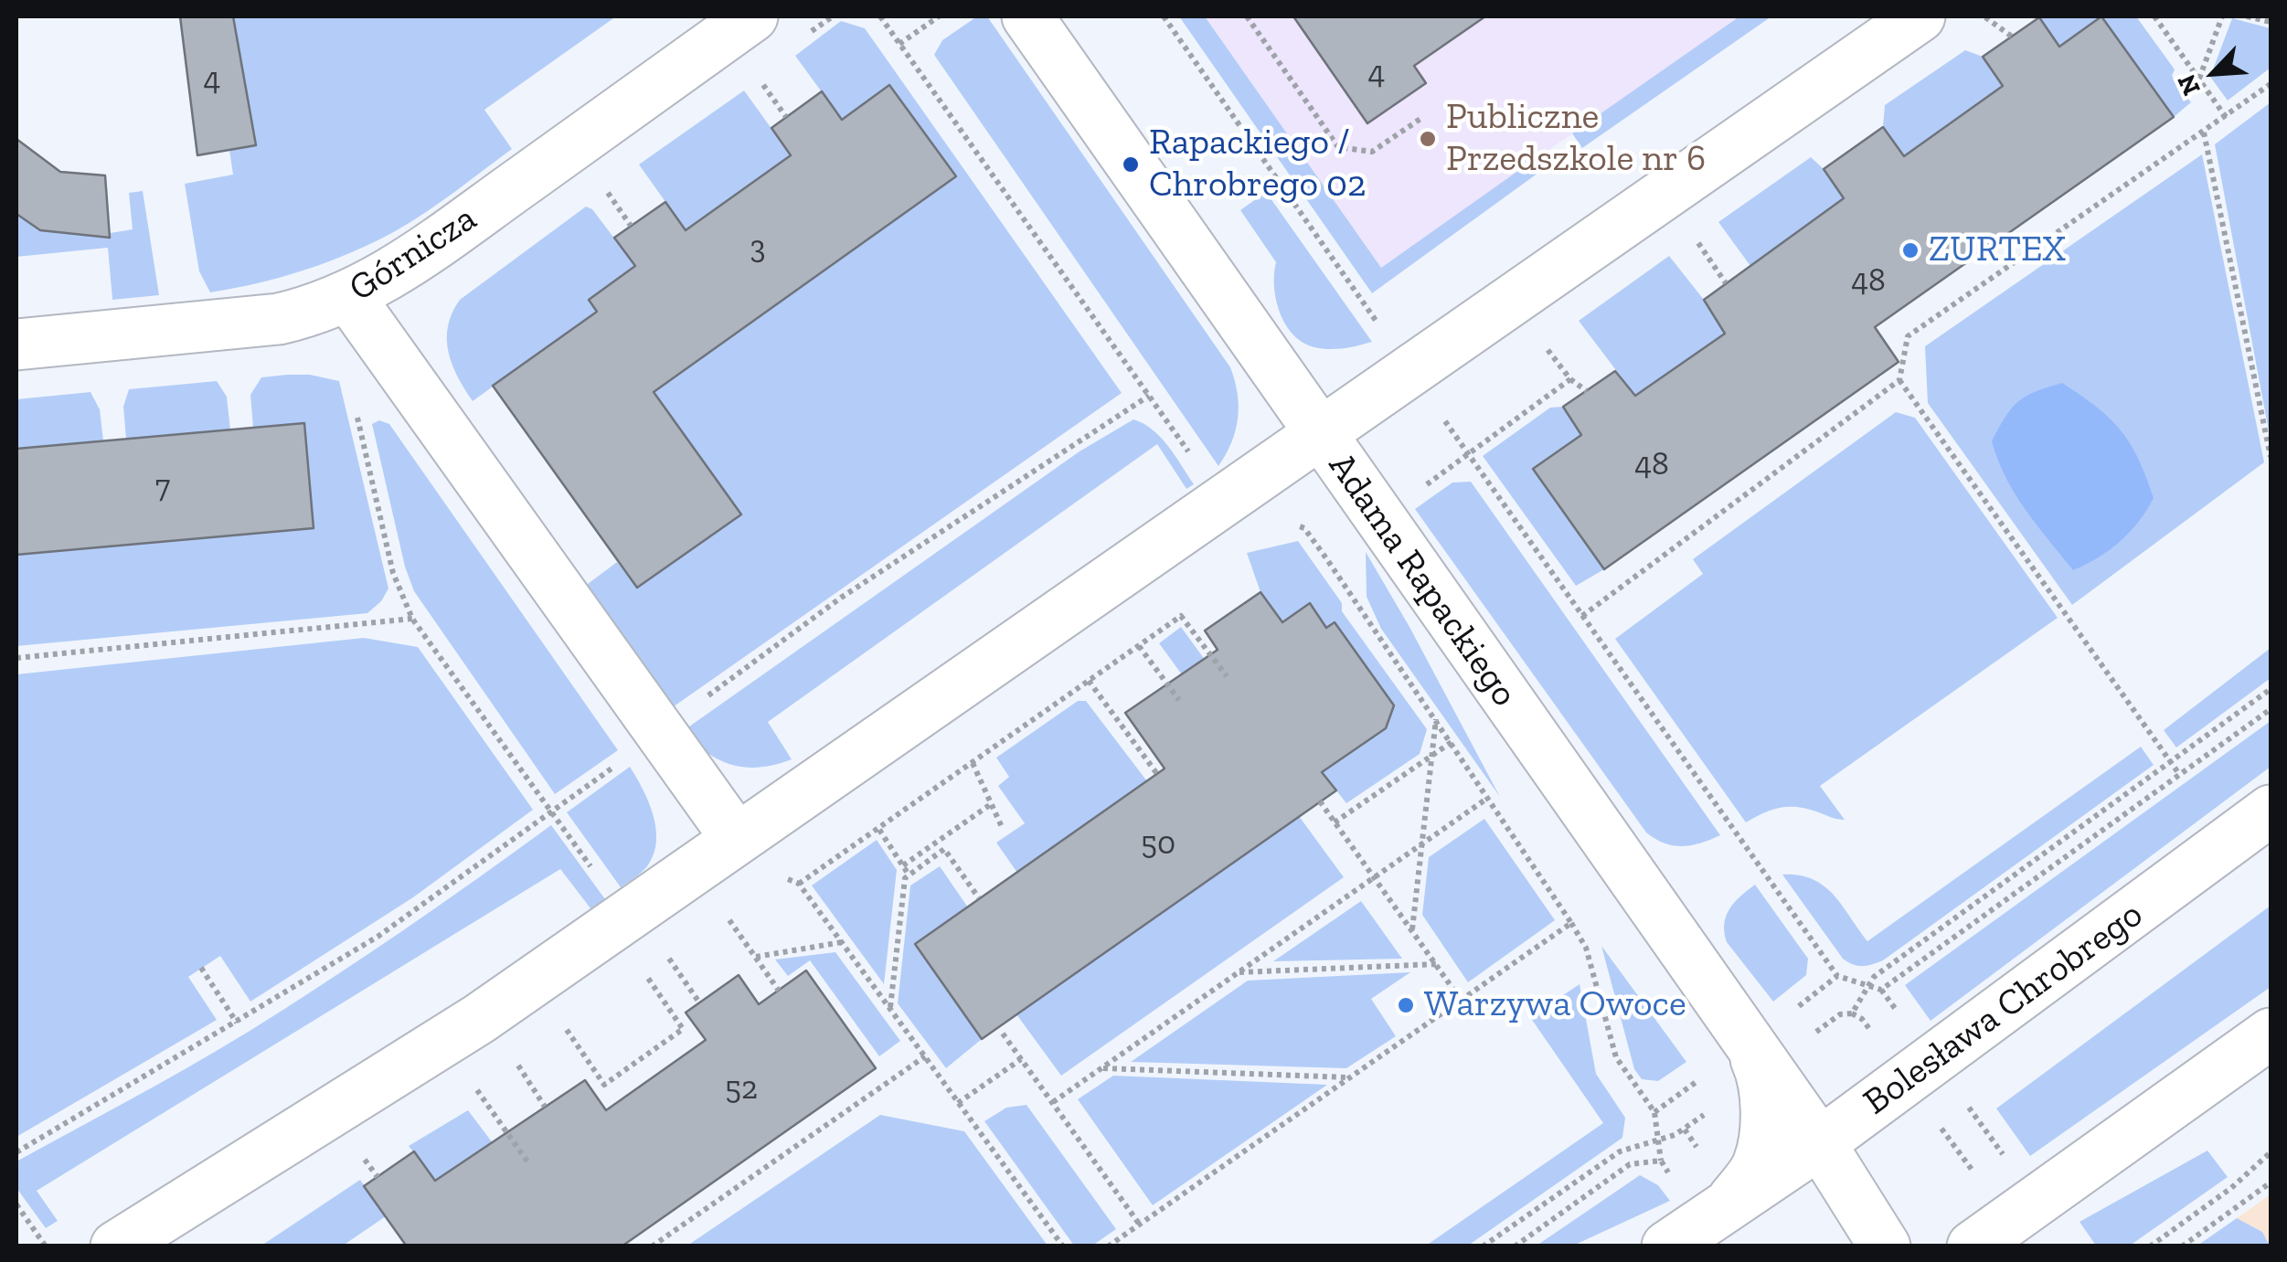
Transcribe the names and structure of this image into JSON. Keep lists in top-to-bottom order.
{
  "streets": {
    "street": ["Górnicza", "Adama Rapackiego", "Bolesława Chrobrego"]
  },
  "crossings": [
    ["Adama Rapackiego", "Bolesława Chrobrego"]
  ],
  "places": [
    "Publiczne Przedszkole nr 6",
    "Rapackiego / Chrobrego 02",
    "ZURTEX",
    "Warzywa Owoce"
  ],
  "house_numbers": [
    "4",
    "4",
    "3",
    "48",
    "48",
    "7",
    "50",
    "52"
  ],
  "north": "bottom left"
}
